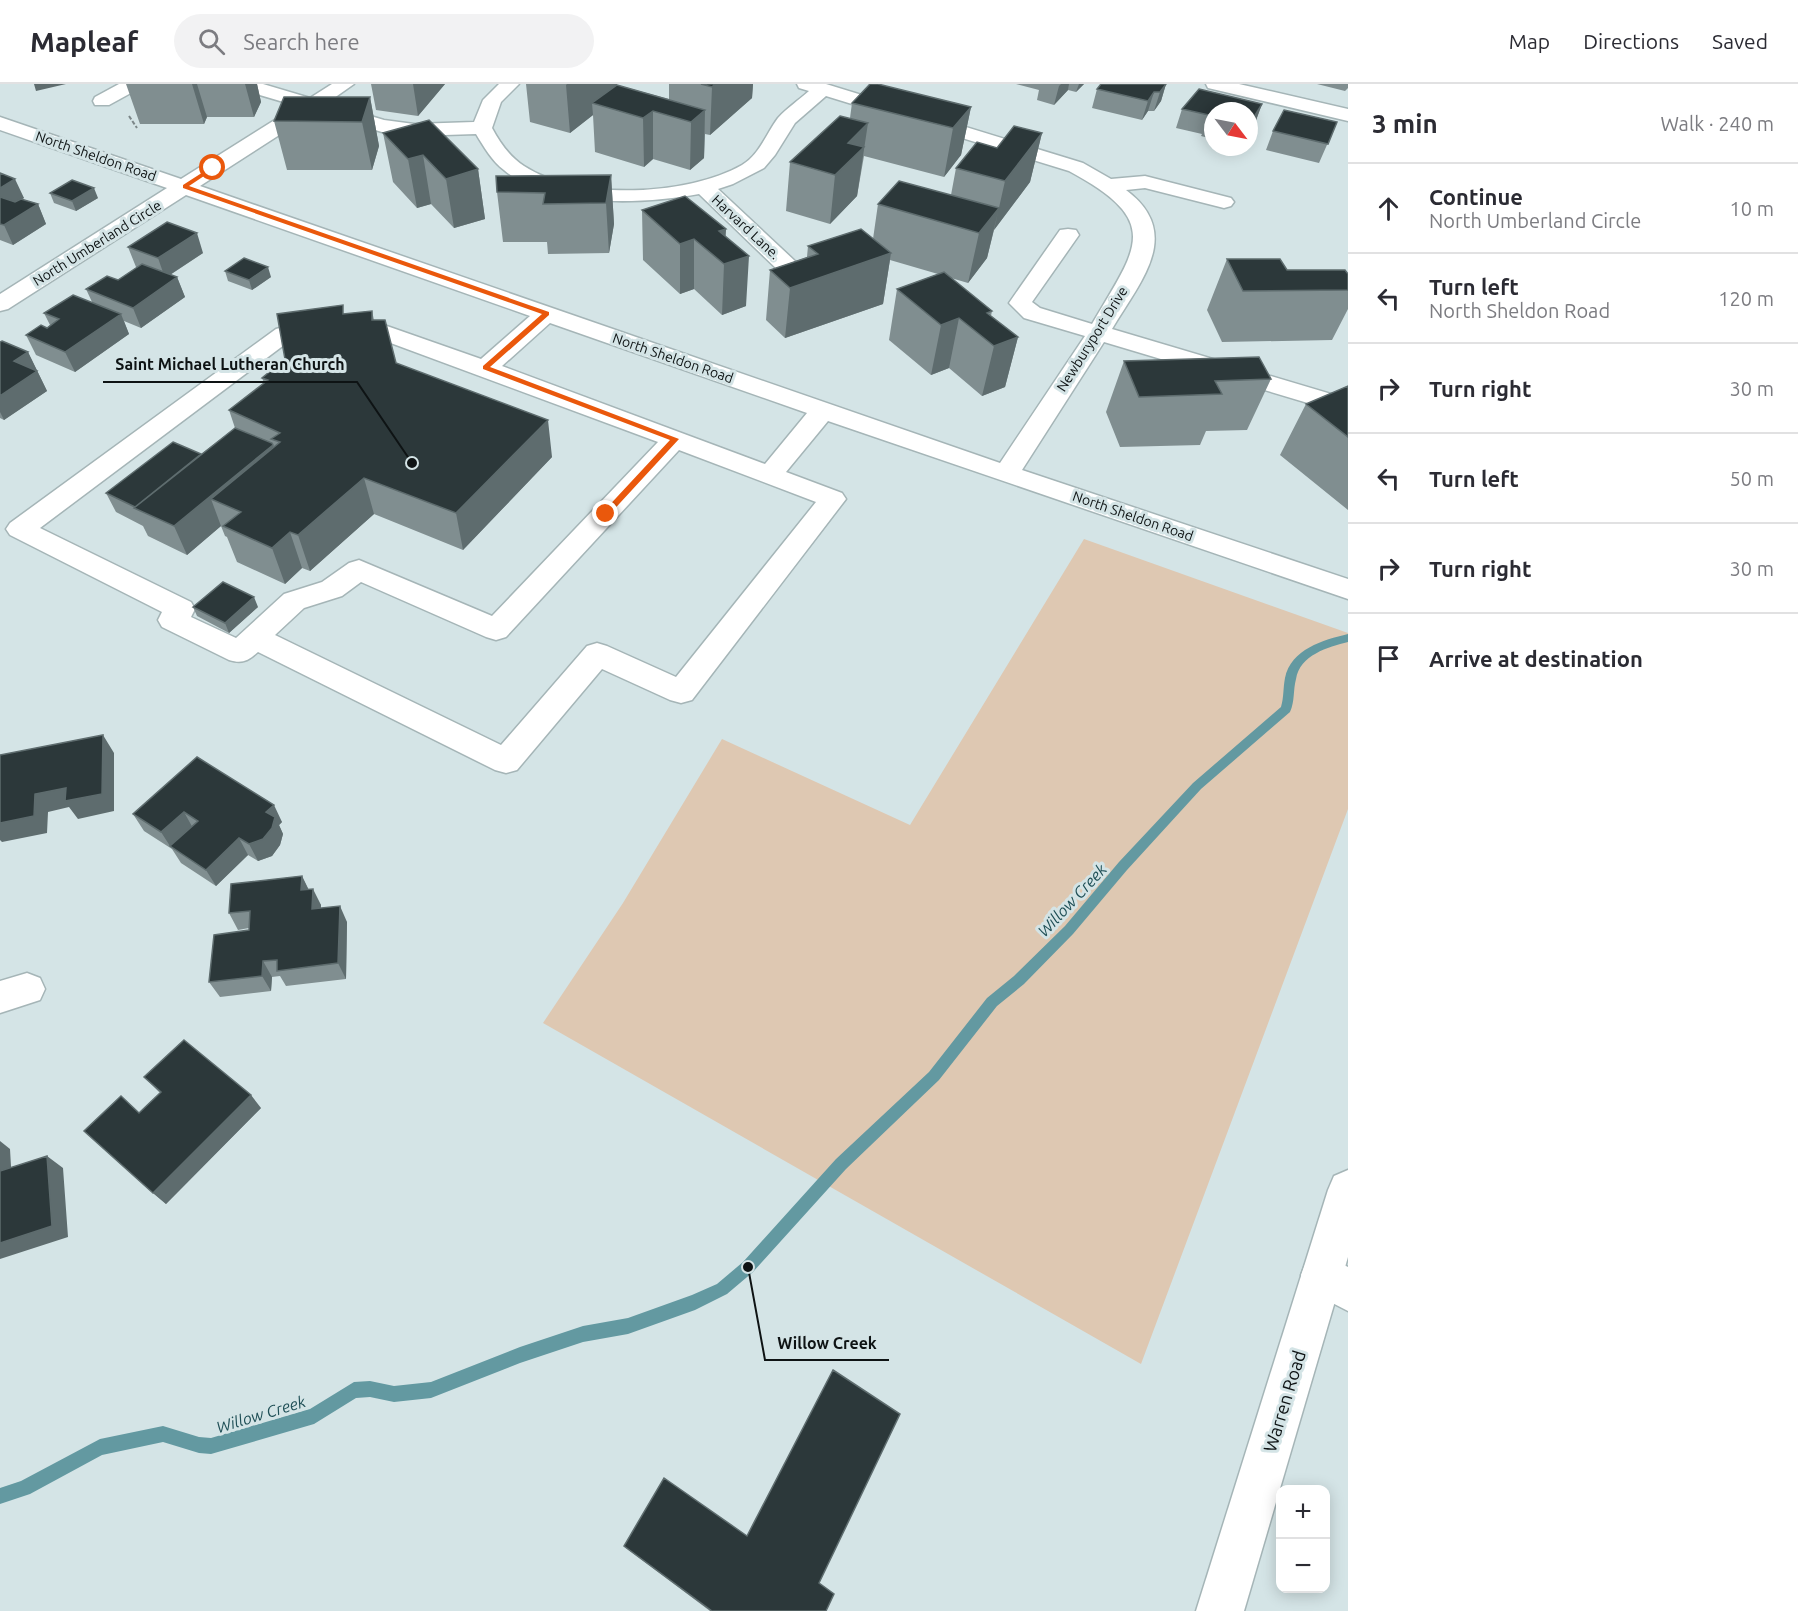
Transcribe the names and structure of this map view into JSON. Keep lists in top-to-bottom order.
{
  "streets": {
    "street": [
      "North Sheldon Road",
      "Harvard Lane.",
      "North Umberland Circle",
      "Newburyport Drive",
      "Warren Road"
    ]
  },
  "crossings": [
    ["North Sheldon Road", "North Umberland Circle"],
    ["North Sheldon Road", "Newburyport Drive"]
  ],
  "water": ["Willow Creek"],
  "places": ["Saint Michael Lutheran Church", "Willow Creek"],
  "north": "bottom right",
  "page": {
    "header": "Mapleaf",
    "search": "Search here",
    "nav": ["Map", "Directions", "Saved"],
    "heading": ["3 min", "Walk · 240 m"],
    "list": [
      ["Continue", "North Umberland Circle", "10 m"],
      ["Turn left", "North Sheldon Road", "120 m"],
      ["Turn right", "30 m"],
      ["Turn left", "50 m"],
      ["Turn right", "30 m"],
      "Arrive at destination"
    ],
    "map_buttons": ["+", "−"]
  }
}
